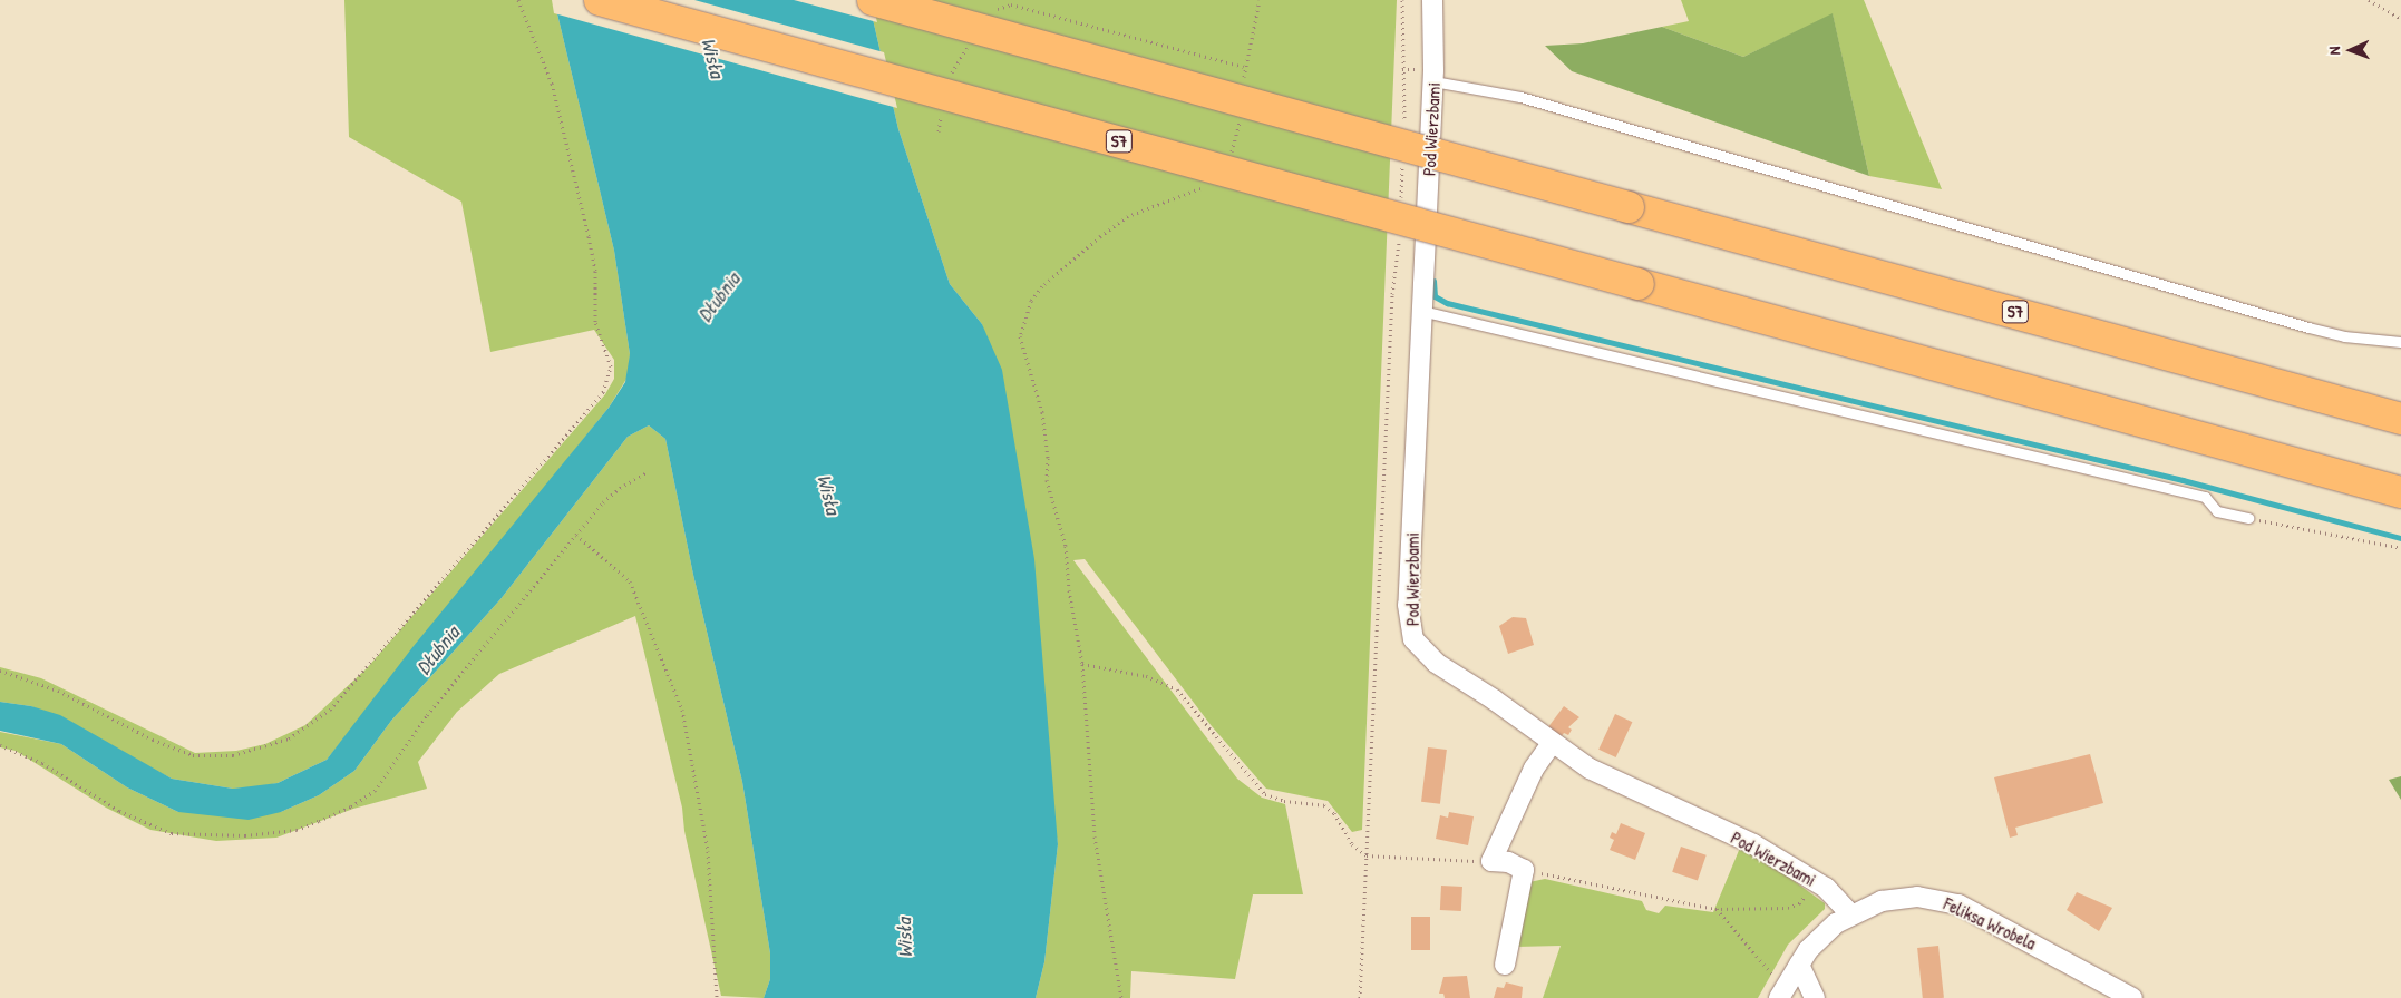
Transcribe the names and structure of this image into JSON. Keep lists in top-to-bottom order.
{
  "streets": {
    "highway": ["S7"],
    "street": ["Pod Wierzbami", "Feliksa Wrobela"]
  },
  "crossings": [
    ["Pod Wierzbami", "Feliksa Wrobela"]
  ],
  "water": ["Wisła", "Dłubnia"],
  "north": "left"
}
